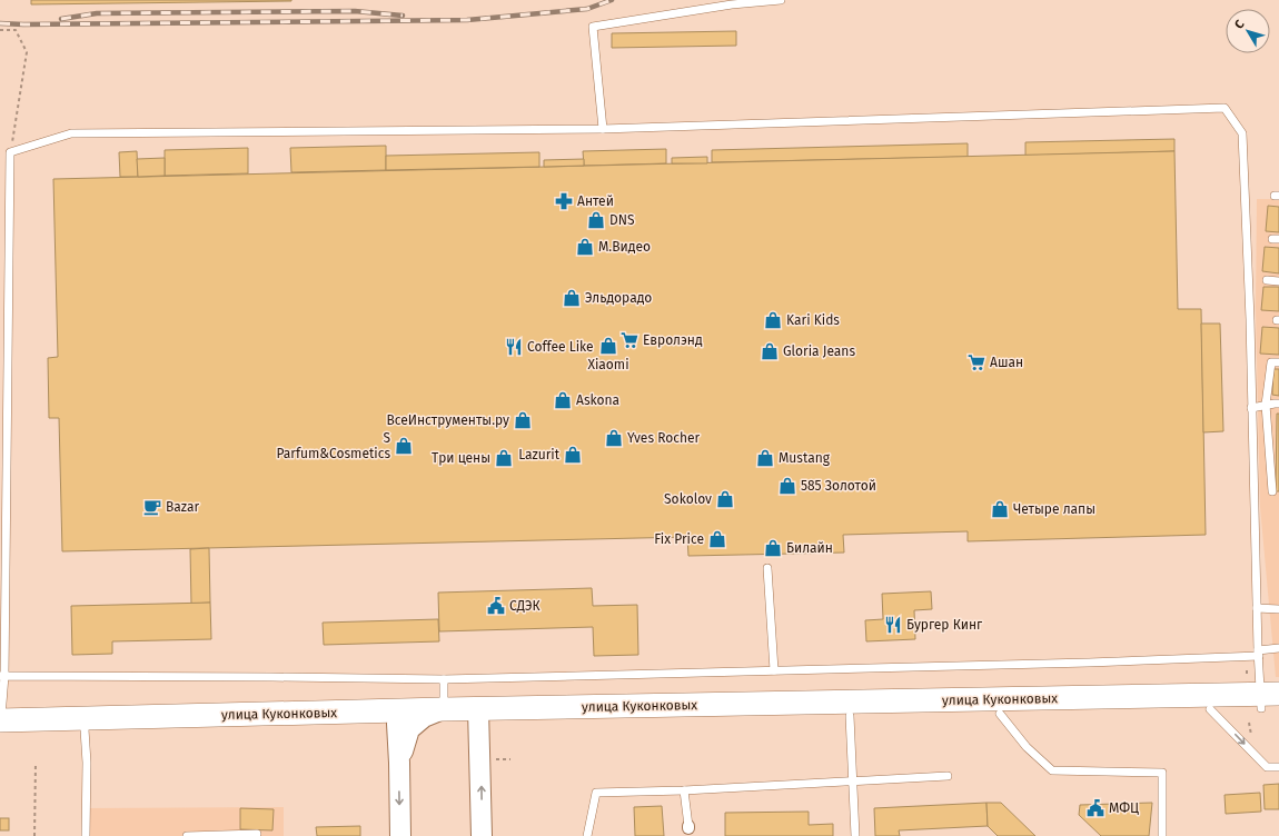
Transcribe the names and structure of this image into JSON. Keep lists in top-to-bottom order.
{
  "streets": {
    "main road": ["улица Куконковых"]
  },
  "places": {
    "pharmacy": ["Антей"],
    "shop": [
      "DNS",
      "М.Видео",
      "Эльдорадо",
      "Kari Kids",
      "Xiaomi",
      "Gloria Jeans",
      "Askona",
      "ВсеИнструменты.ру",
      "Yves Rocher",
      "S Parfum&Cosmetics",
      "Lazurit",
      "Три цены",
      "Mustang",
      "585 Золотой",
      "Sokolov",
      "Четыре лапы",
      "Fix Price",
      "Билайн"
    ],
    "supermarket": ["Евролэнд", "Ашан"],
    "restaurant": ["Coffee Like", "Бургер Кинг"],
    "cafe": ["Bazar"],
    "public building": ["СДЭК", "МФЦ"]
  },
  "north": "top left"
}
